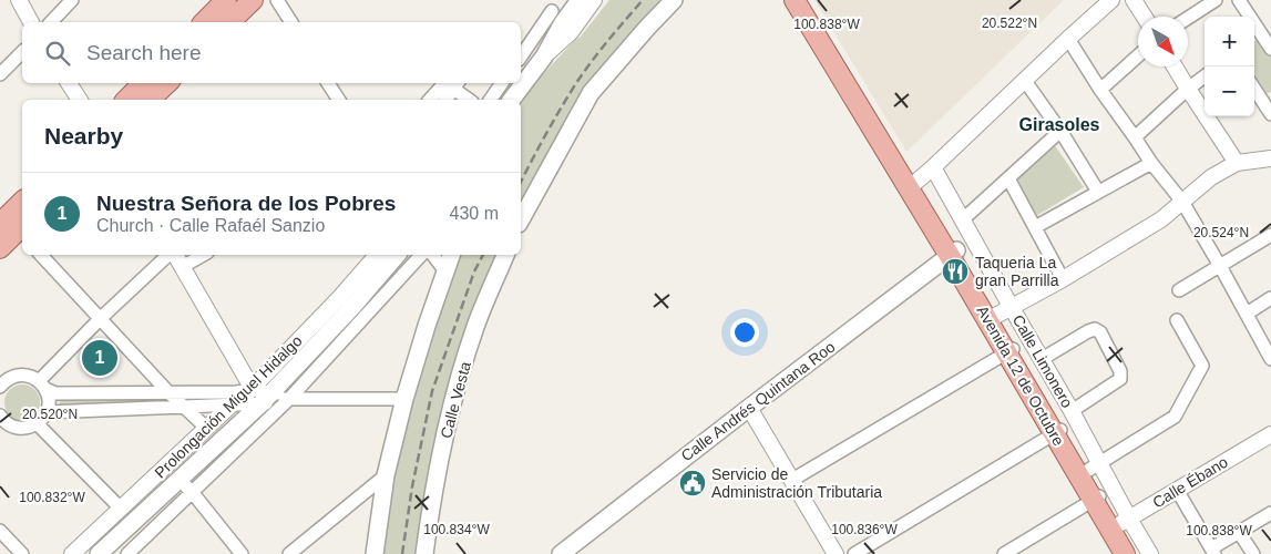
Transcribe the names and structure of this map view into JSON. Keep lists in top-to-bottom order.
{
  "streets": {
    "main road": [
      "Avenida 12 de Octubre",
      "Calle Vesta",
      "Calle Andrés Quintana Roo",
      "Prolongación Miguel Hidalgo"
    ],
    "street": ["Calle Limonero", "Calle Ébano"]
  },
  "crossings": [
    ["Calle Limonero", "Avenida 12 de Octubre"],
    ["Calle Limonero", "Calle Ébano"],
    ["Avenida 12 de Octubre", "Calle Andrés Quintana Roo"],
    ["Avenida 12 de Octubre", "Calle Ébano"]
  ],
  "districts": ["Girasoles"],
  "places": {
    "restaurant": ["Taqueria La gran Parrilla"],
    "public building": ["Servicio de Administración Tributaria"]
  },
  "north": "bottom right",
  "page": {
    "map_buttons": ["+", "−"],
    "search": "Search here",
    "heading": "Nearby",
    "list": [
      {
        "mark": "1",
        "name": "Nuestra Señora de los Pobres",
        "note": "Church · Calle Rafaél Sanzio",
        "value": "430 m"
      }
    ],
    "pins": "1"
  },
  "coordinates": [
    "20.522°N",
    "100.838°W",
    "20.524°N",
    "20.520°N",
    "100.832°W",
    "100.834°W",
    "100.836°W"
  ]
}
